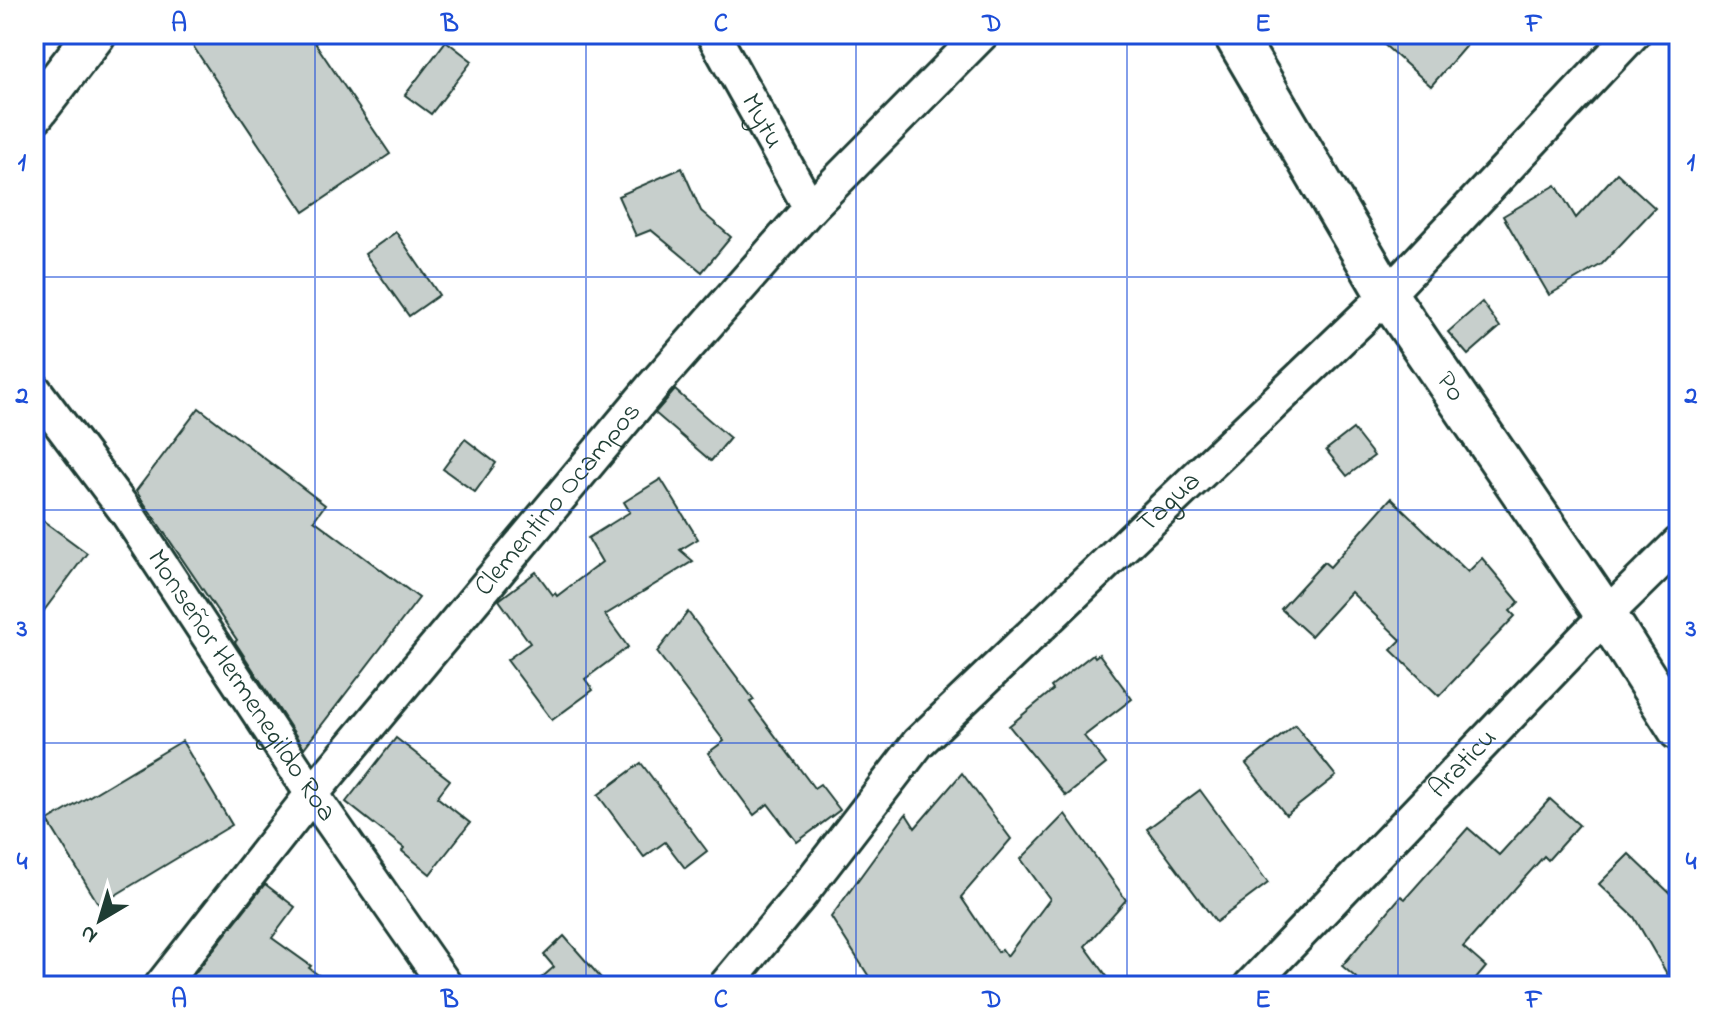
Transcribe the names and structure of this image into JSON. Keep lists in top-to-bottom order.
{
  "streets": {
    "street": [
      "Mytu",
      "Po",
      "Clementino Ocampos",
      "Tagua",
      "Monseñor Hermenegildo Roa",
      "Araticu"
    ]
  },
  "crossings": [
    ["Mytu", "Clementino Ocampos"],
    ["Po", "Tagua"],
    ["Po", "Araticu"],
    ["Clementino Ocampos", "Monseñor Hermenegildo Roa"]
  ],
  "north": "bottom left",
  "grid": {
    "columns": [
      "A",
      "B",
      "C",
      "D",
      "E",
      "F"
    ],
    "rows": [
      "1",
      "2",
      "3",
      "4"
    ]
  }
}
